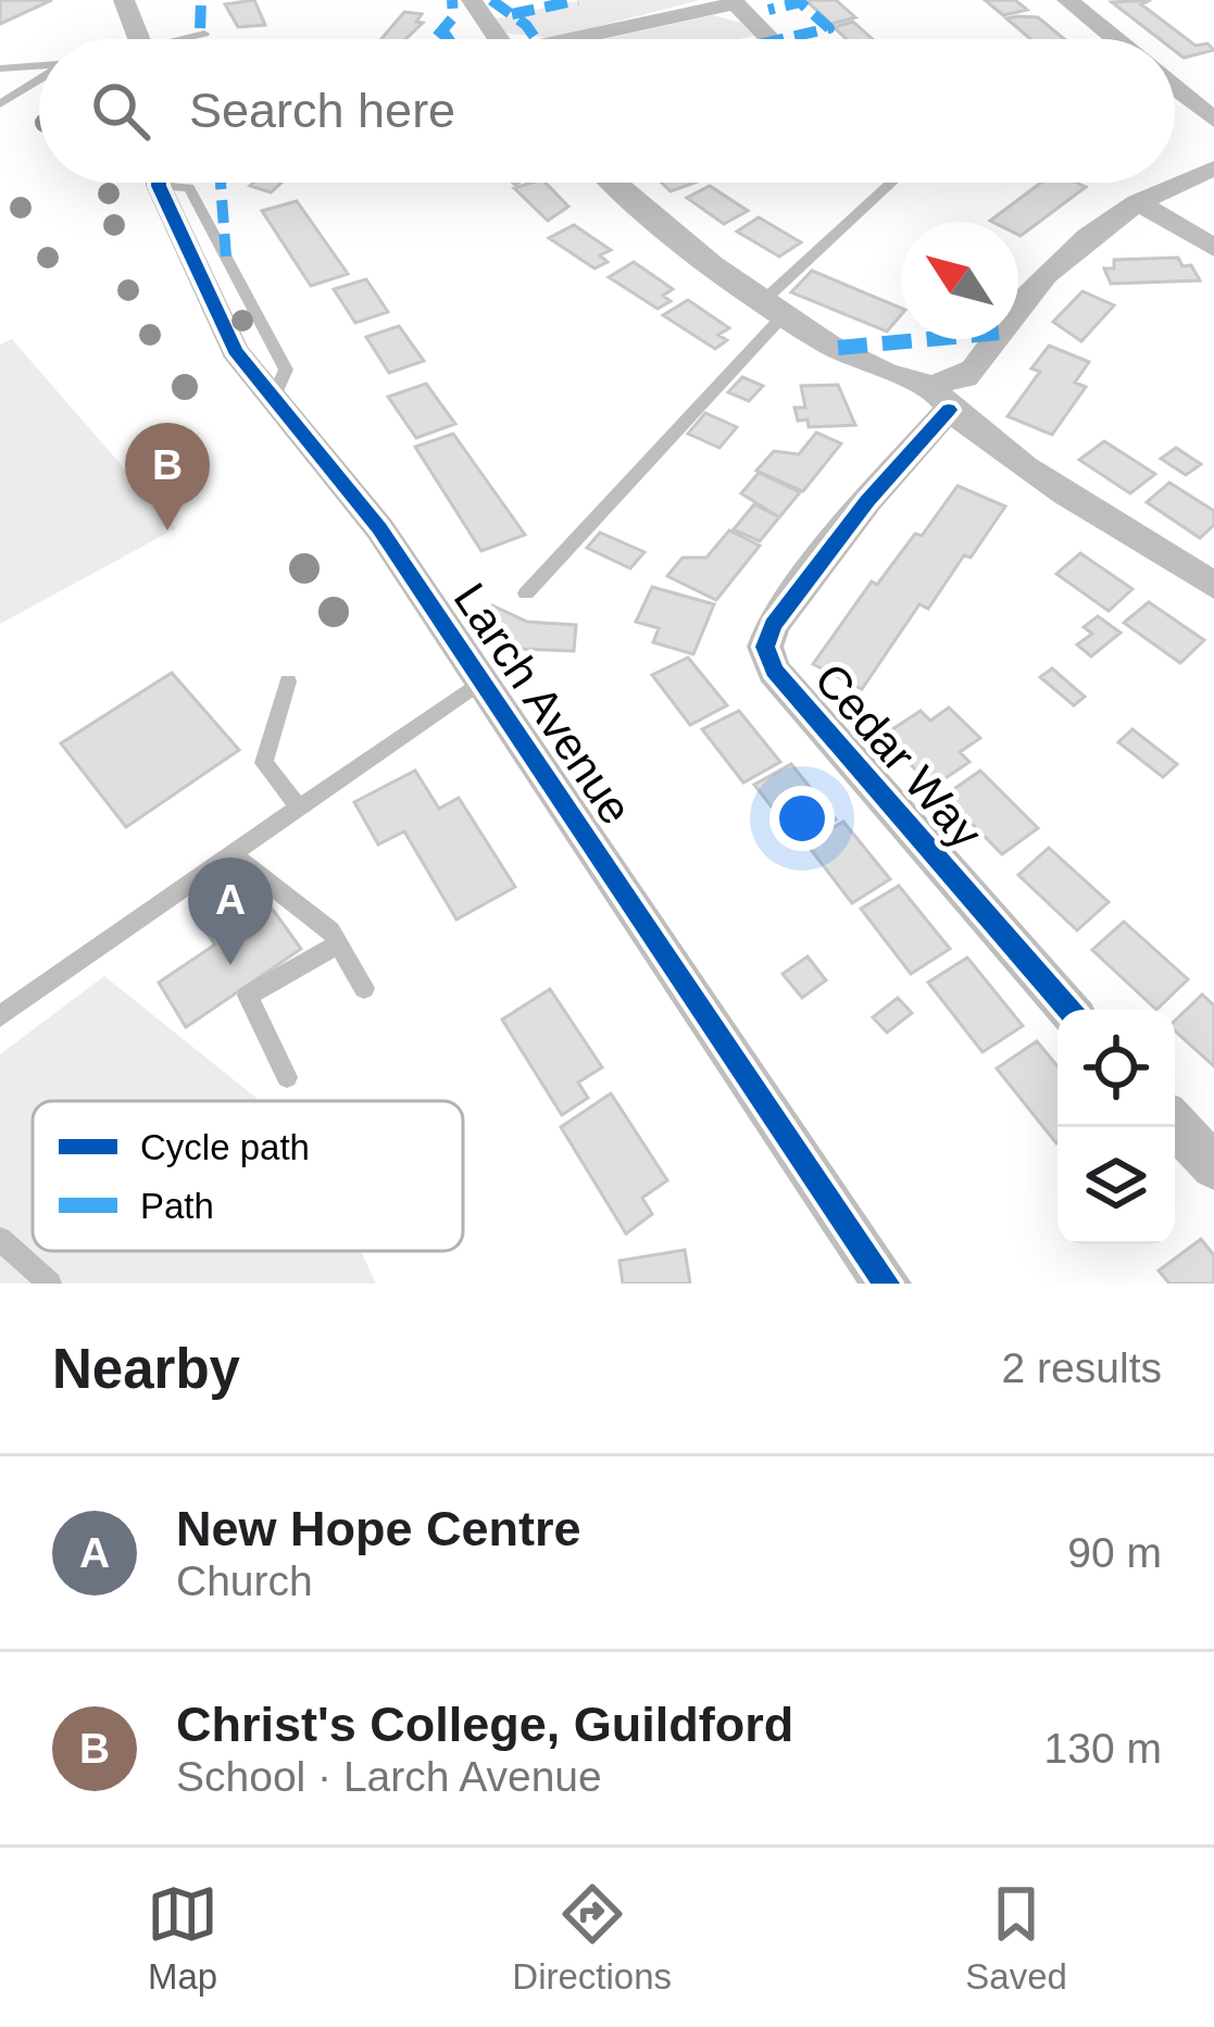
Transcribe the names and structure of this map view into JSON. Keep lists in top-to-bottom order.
{
  "streets": {
    "street": ["Larch Avenue", "Cedar Way"]
  },
  "legend": ["Cycle path", "Path"],
  "north": "top left",
  "page": {
    "search": "Search here",
    "pins": ["B", "A"],
    "heading": ["Nearby", "2 results"],
    "list": [
      {
        "mark": "A",
        "name": "New Hope Centre",
        "note": "Church",
        "value": "90 m"
      },
      {
        "mark": "B",
        "name": "Christ's College, Guildford",
        "note": "School · Larch Avenue",
        "value": "130 m"
      }
    ],
    "nav": ["Map", "Directions", "Saved"]
  }
}
